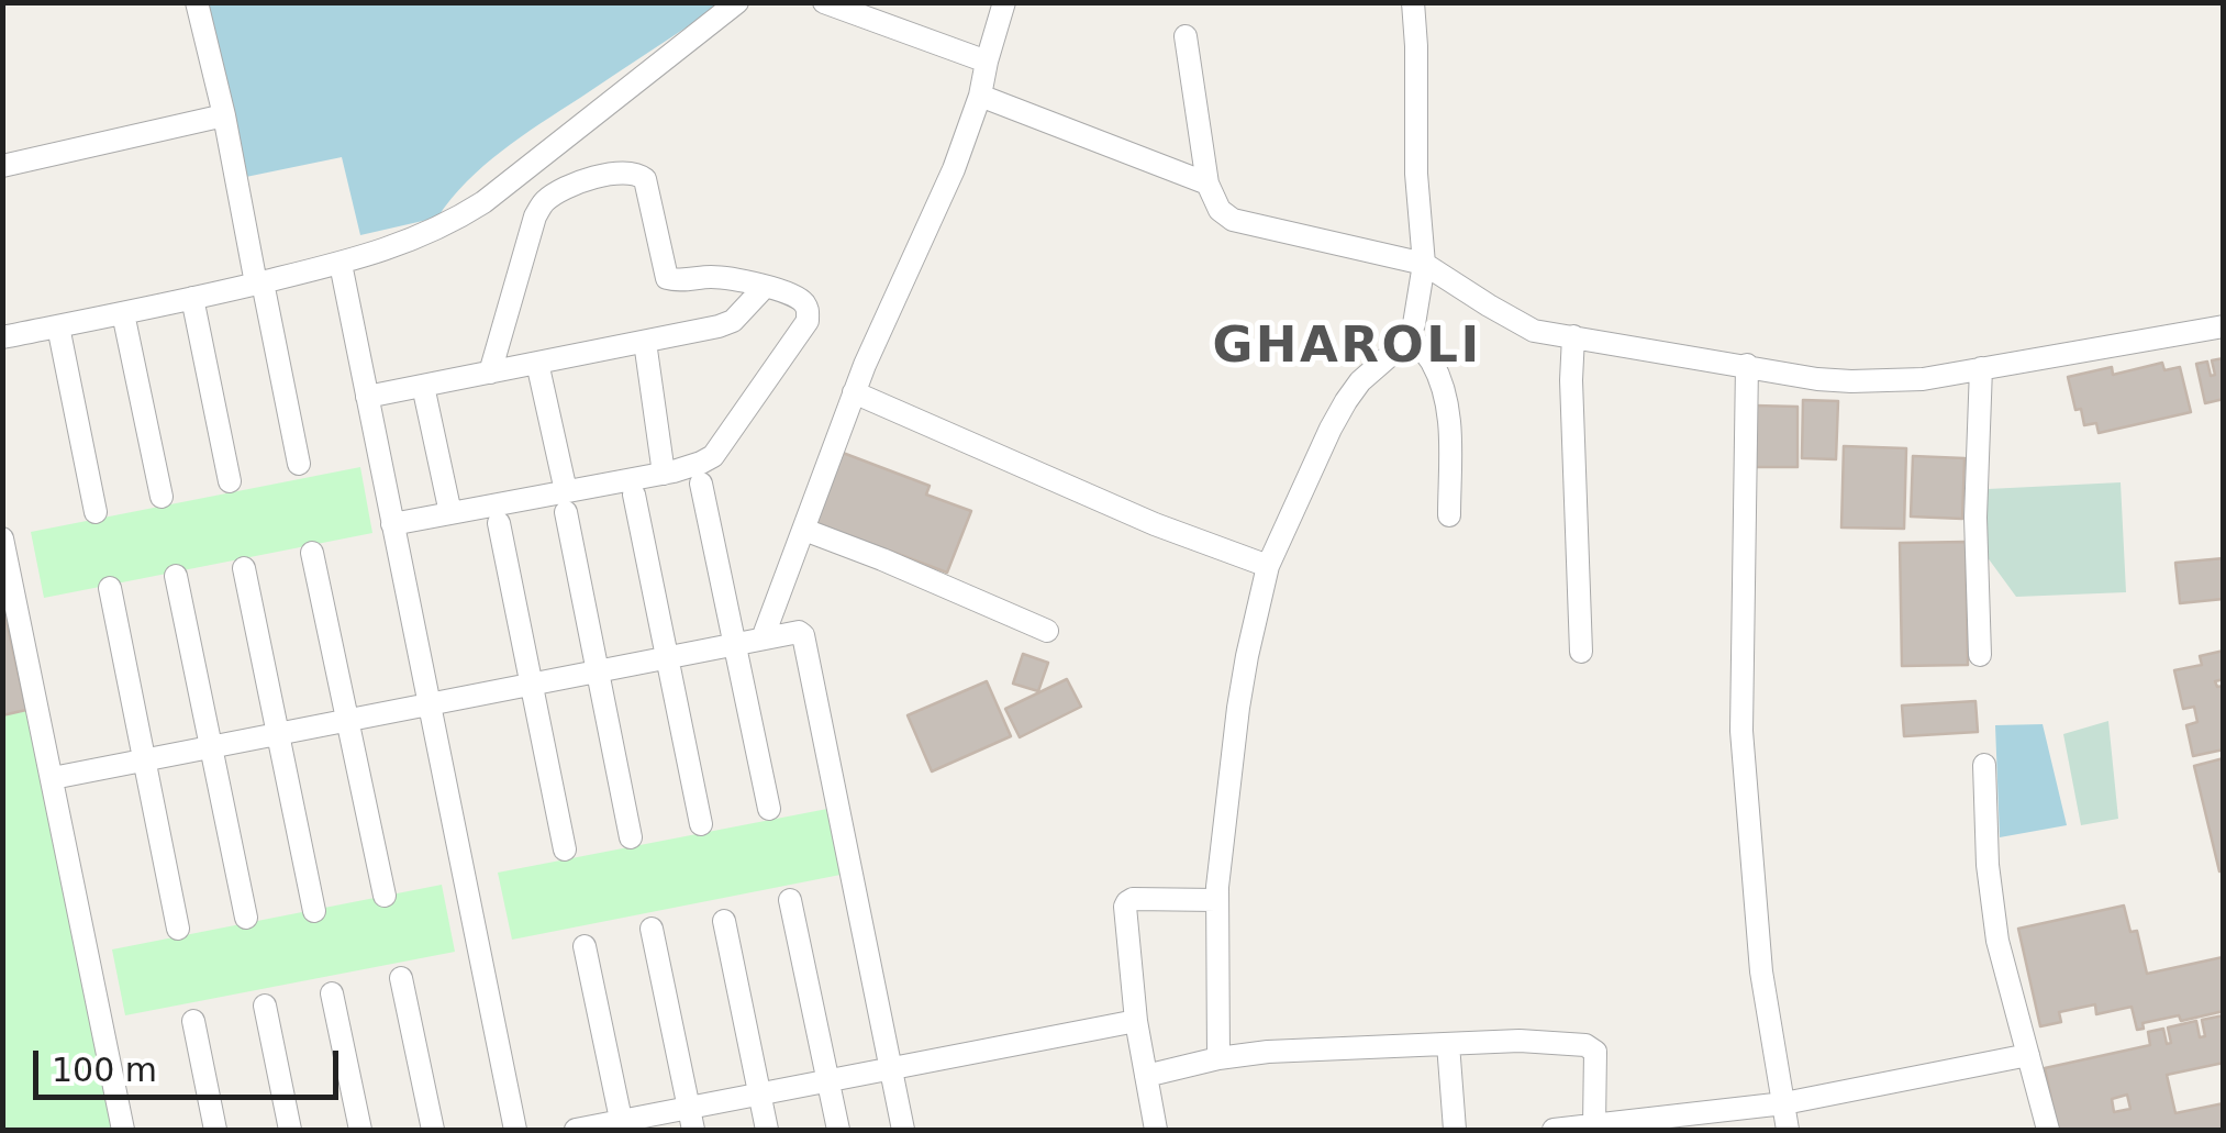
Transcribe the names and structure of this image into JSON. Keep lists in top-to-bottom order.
{
  "districts": ["GHAROLI"],
  "scale_bar": "100 m"
}
